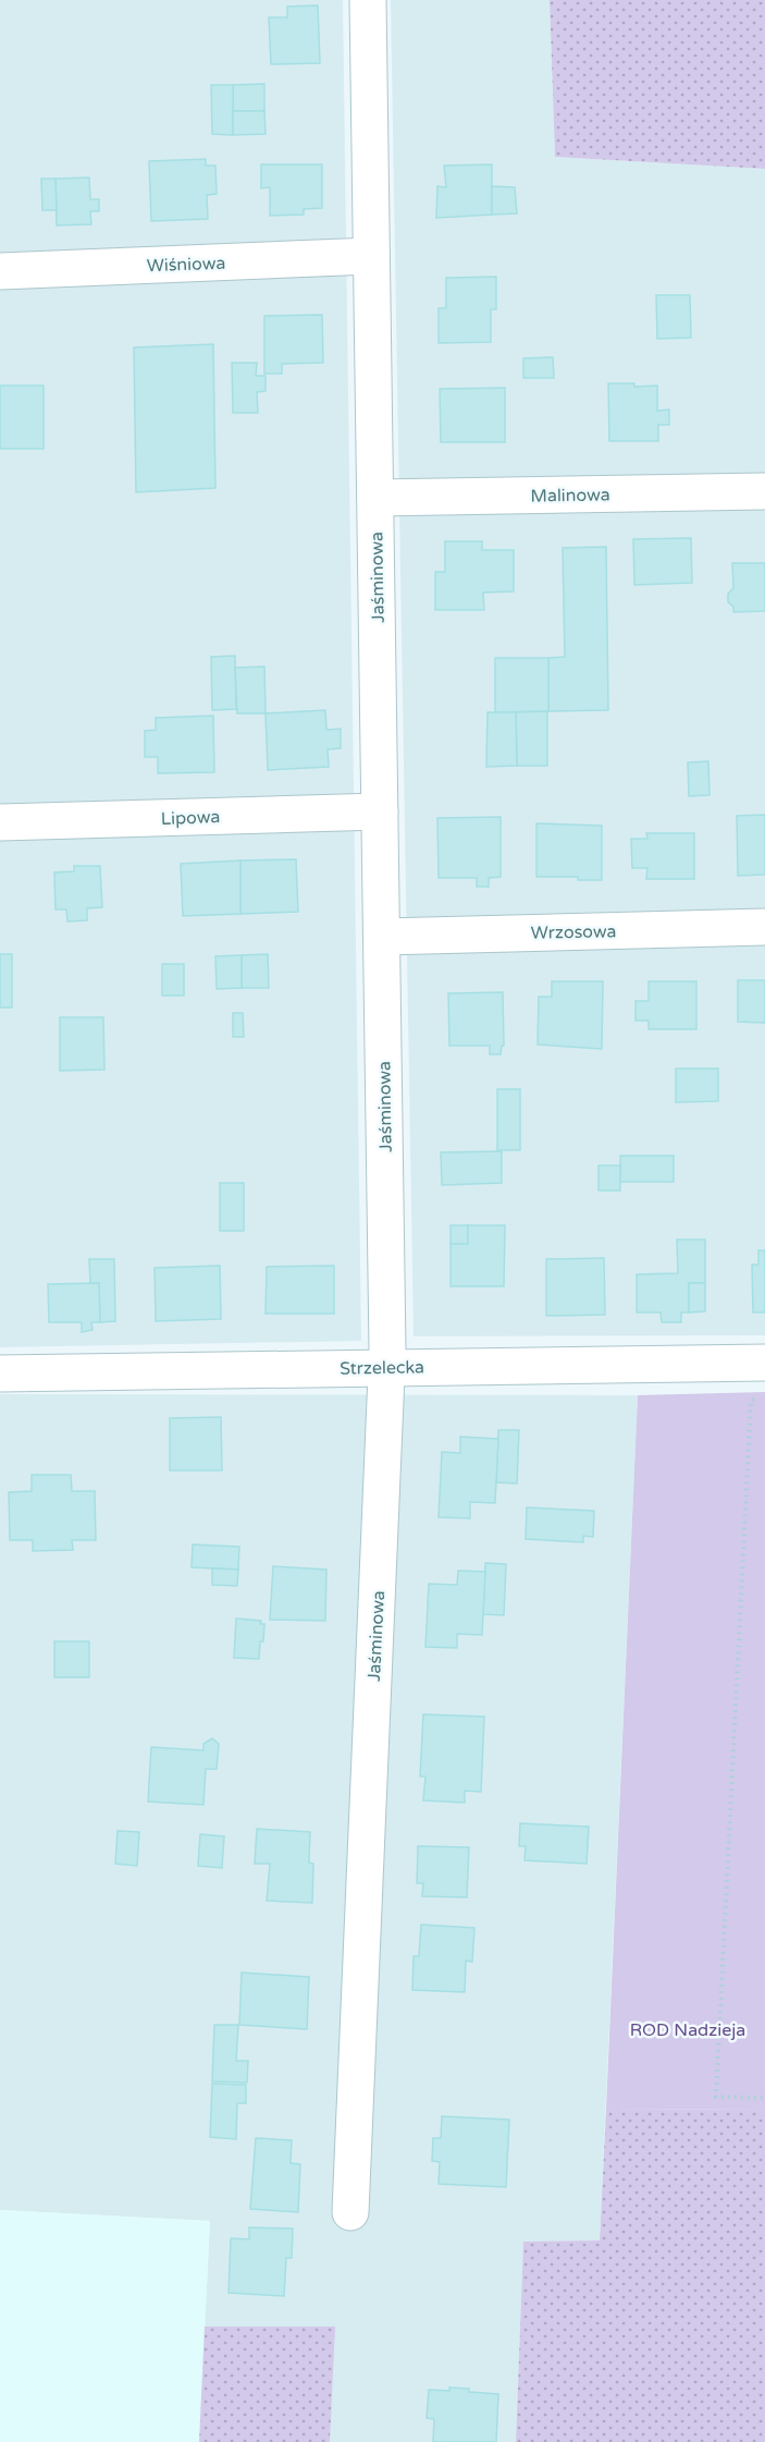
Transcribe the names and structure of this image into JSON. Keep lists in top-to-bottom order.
{
  "streets": {
    "street": [
      "Wiśniowa",
      "Malinowa",
      "Jaśminowa",
      "Lipowa",
      "Wrzosowa",
      "Strzelecka"
    ]
  },
  "crossings": [
    ["Wiśniowa", "Jaśminowa"],
    ["Malinowa", "Jaśminowa"],
    ["Jaśminowa", "Lipowa"],
    ["Jaśminowa", "Wrzosowa"],
    ["Jaśminowa", "Strzelecka"]
  ],
  "parks": ["ROD Nadzieja"]
}
